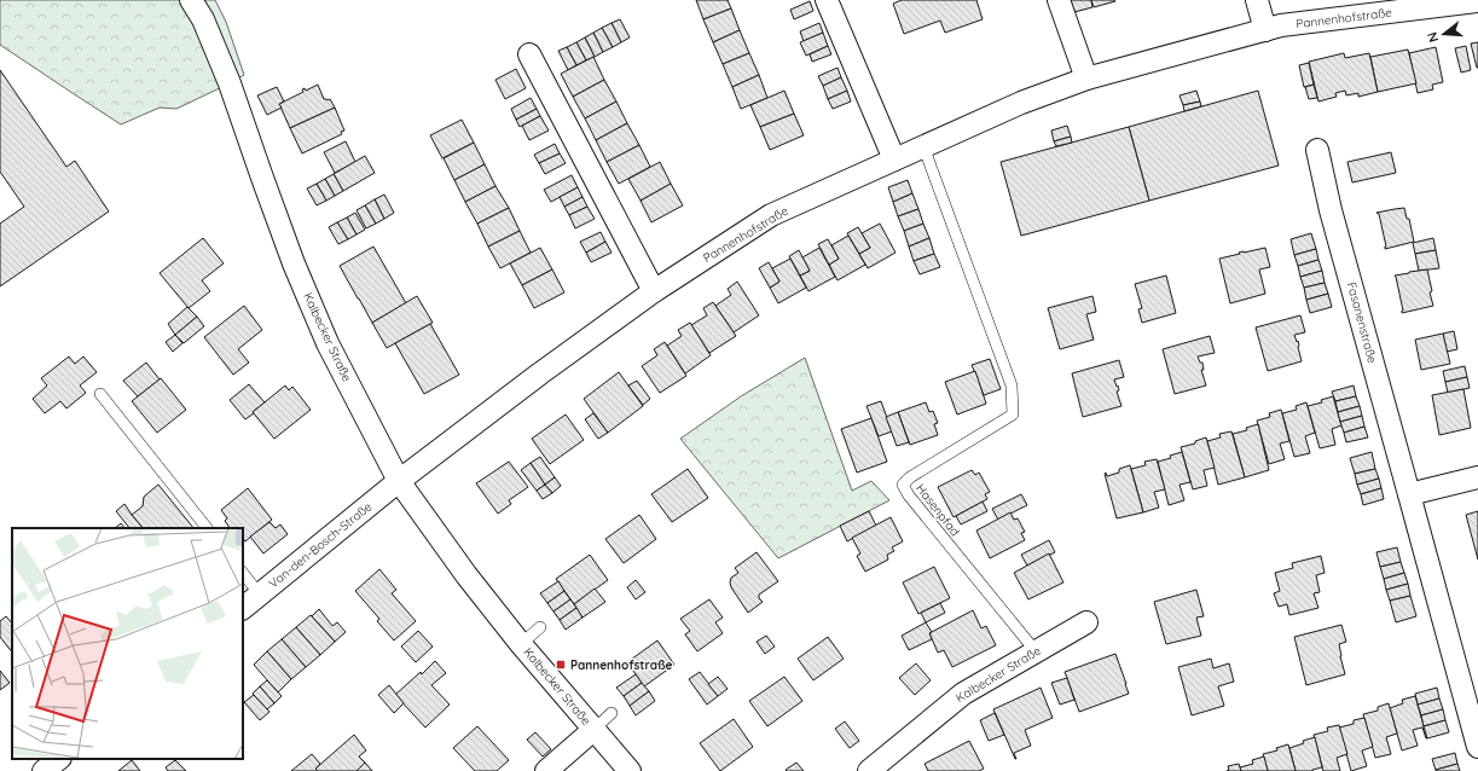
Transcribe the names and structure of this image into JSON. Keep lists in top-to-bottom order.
{
  "streets": {
    "street": [
      "Pannenhofstraße",
      "Fasanenstraße",
      "Kalbecker Straße",
      "Van-den-Bosch-Straße"
    ],
    "lane": ["Hasenpfad"]
  },
  "crossings": [
    ["Pannenhofstraße", "Kalbecker Straße"],
    ["Pannenhofstraße", "Hasenpfad"],
    ["Pannenhofstraße", "Van-den-Bosch-Straße"],
    ["Kalbecker Straße", "Hasenpfad"],
    ["Kalbecker Straße", "Van-den-Bosch-Straße"]
  ],
  "places": {
    "transit": ["Pannenhofstraße"]
  },
  "north": "left"
}
